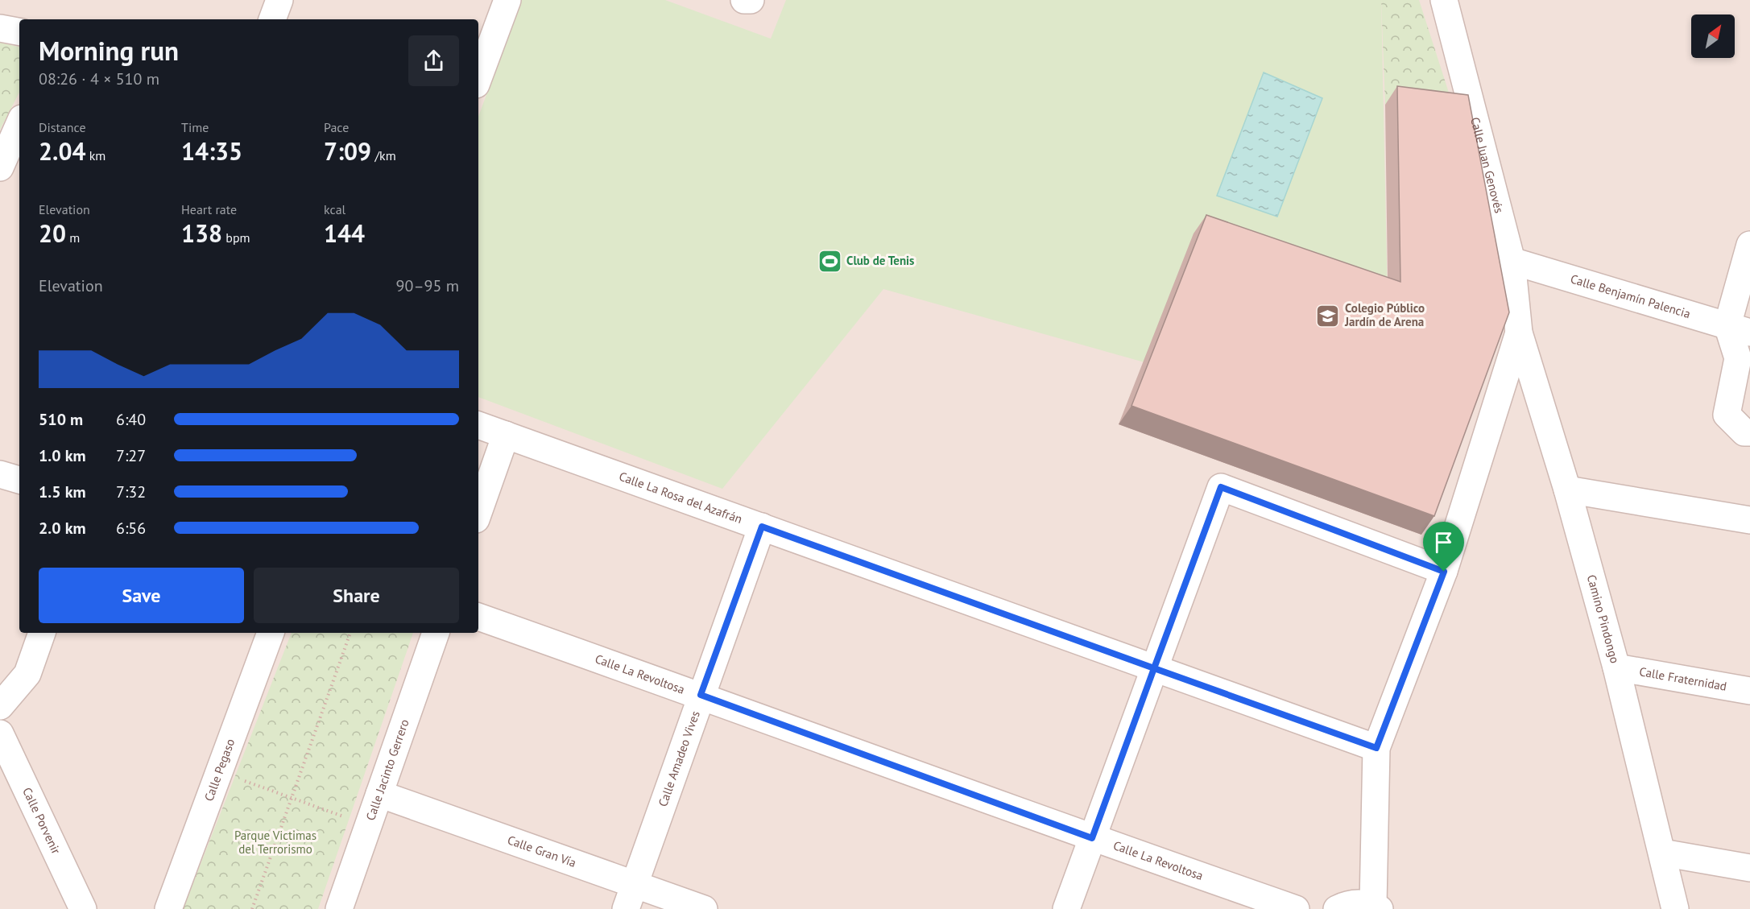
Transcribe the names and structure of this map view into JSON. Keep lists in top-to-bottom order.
{
  "streets": {
    "street": [
      "Calle Juan Genovés",
      "Calle Benjamín Palencia",
      "Calle La Rosa del Azafrán",
      "Camino Pindongo",
      "Calle La Revoltosa",
      "Calle Fraternidad",
      "Calle Amadeo Vives",
      "Calle Pegaso",
      "Calle Jacinto Gerrero",
      "Calle Porvenir",
      "Calle Gran Vía"
    ]
  },
  "crossings": [
    ["Calle Juan Genovés", "Calle Benjamín Palencia"],
    ["Calle Juan Genovés", "Camino Pindongo"],
    ["Calle La Rosa del Azafrán", "Calle Amadeo Vives"],
    ["Camino Pindongo", "Calle Fraternidad"],
    ["Calle La Revoltosa", "Calle Amadeo Vives"],
    ["Calle Amadeo Vives", "Calle Gran Vía"],
    ["Calle Jacinto Gerrero", "Calle Gran Vía"]
  ],
  "parks": ["Parque Victimas del Terrorismo"],
  "places": {
    "sports": ["Club de Tenis"],
    "school or university": ["Colegio Público Jardín de Arena"]
  },
  "north": "top right",
  "page": {
    "heading": ["Morning run", "08:26 · 4 × 510 m"],
    "stats": [
      ["Distance", "2.04 km"],
      ["Time", "14:35"],
      ["Pace", "7:09 /km"],
      ["Elevation", "20 m"],
      ["Heart rate", "138 bpm"],
      ["kcal", "144"]
    ],
    "chart": ["Elevation", "90–95 m"],
    "list": [
      {
        "name": "510 m",
        "note": "6:40"
      },
      {
        "name": "1.0 km",
        "note": "7:27"
      },
      {
        "name": "1.5 km",
        "note": "7:32"
      },
      {
        "name": "2.0 km",
        "note": "6:56"
      }
    ],
    "buttons": ["Save", "Share"]
  }
}
